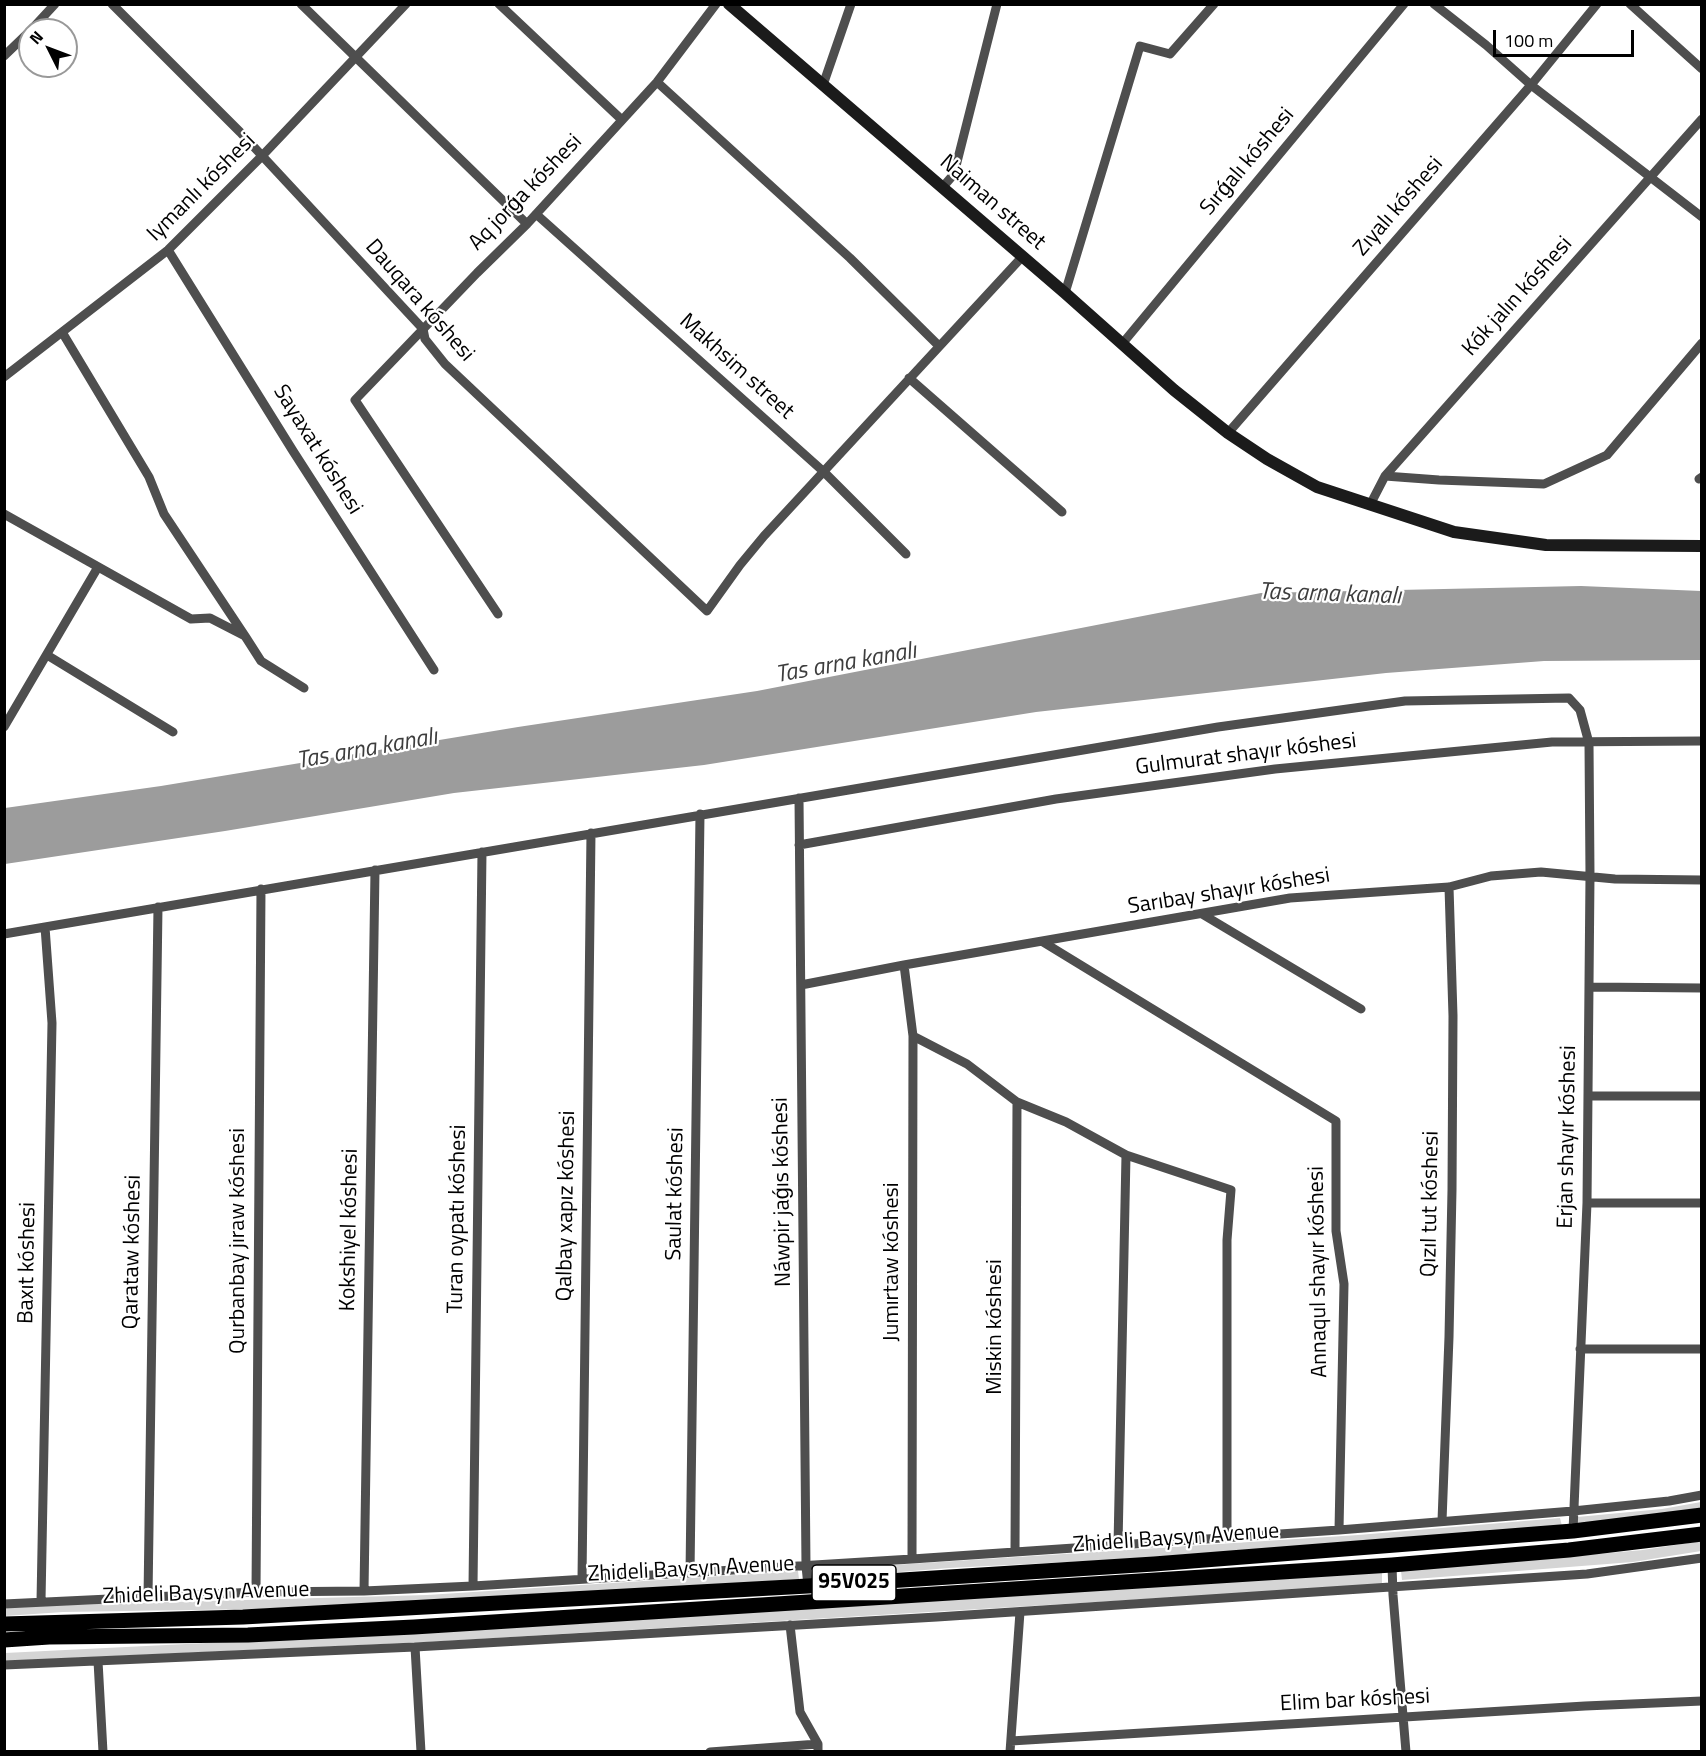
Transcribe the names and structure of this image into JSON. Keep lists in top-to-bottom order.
{
  "streets": {
    "main road": ["Naiman street", "Zhideli Baysyn Avenue", "95V025"],
    "street": [
      "Sırǵalı kóshesi",
      "Iymanlı kóshesi",
      "Aq jorǵa kóshesi",
      "Zıyalı kóshesi",
      "Kók jalın kóshesi",
      "Dauqara kóshesi",
      "Makhsim street",
      "Sayaxat kóshesi",
      "Gulmurat shayır kóshesi",
      "Sarıbay shayır kóshesi",
      "Erjan shayır kóshesi",
      "Náwpir jaǵıs kóshesi",
      "Saulat kóshesi",
      "Qızıl tut kóshesi",
      "Qalbay xapız kóshesi",
      "Turan oypatı kóshesi",
      "Kokshiyel kóshesi",
      "Qurbanbay jıraw kóshesi",
      "Qarataw kóshesi",
      "Jumırtaw kóshesi",
      "Baxıt kóshesi",
      "Annaqul shayır kóshesi",
      "Miskin kóshesi",
      "Elim bar kóshesi"
    ]
  },
  "crossings": [
    ["Sırǵalı kóshesi", "Naiman street"],
    ["Iymanlı kóshesi", "Dauqara kóshesi"],
    ["Iymanlı kóshesi", "Sayaxat kóshesi"],
    ["Aq jorǵa kóshesi", "Dauqara kóshesi"],
    ["Aq jorǵa kóshesi", "Makhsim street"],
    ["Naiman street", "Zıyalı kóshesi"],
    ["Naiman street", "Kók jalın kóshesi"],
    ["Dauqara kóshesi", "Makhsim street"],
    ["Gulmurat shayır kóshesi", "Erjan shayır kóshesi"],
    ["Gulmurat shayır kóshesi", "Náwpir jaǵıs kóshesi"],
    ["Sarıbay shayır kóshesi", "Erjan shayır kóshesi"],
    ["Sarıbay shayır kóshesi", "Náwpir jaǵıs kóshesi"],
    ["Sarıbay shayır kóshesi", "Qızıl tut kóshesi"],
    ["Sarıbay shayır kóshesi", "Jumırtaw kóshesi"],
    ["Sarıbay shayır kóshesi", "Annaqul shayır kóshesi"],
    ["Erjan shayır kóshesi", "Náwpir jaǵıs kóshesi"],
    ["Erjan shayır kóshesi", "Saulat kóshesi"],
    ["Erjan shayır kóshesi", "Qalbay xapız kóshesi"],
    ["Erjan shayır kóshesi", "Turan oypatı kóshesi"],
    ["Erjan shayır kóshesi", "Kokshiyel kóshesi"],
    ["Erjan shayır kóshesi", "Qurbanbay jıraw kóshesi"],
    ["Erjan shayır kóshesi", "Qarataw kóshesi"],
    ["Erjan shayır kóshesi", "Baxıt kóshesi"],
    ["Erjan shayır kóshesi", "Zhideli Baysyn Avenue"],
    ["Náwpir jaǵıs kóshesi", "Zhideli Baysyn Avenue"]
  ],
  "water": ["Tas arna kanalı"],
  "scale_bar": "100 m",
  "north": "top left"
}
